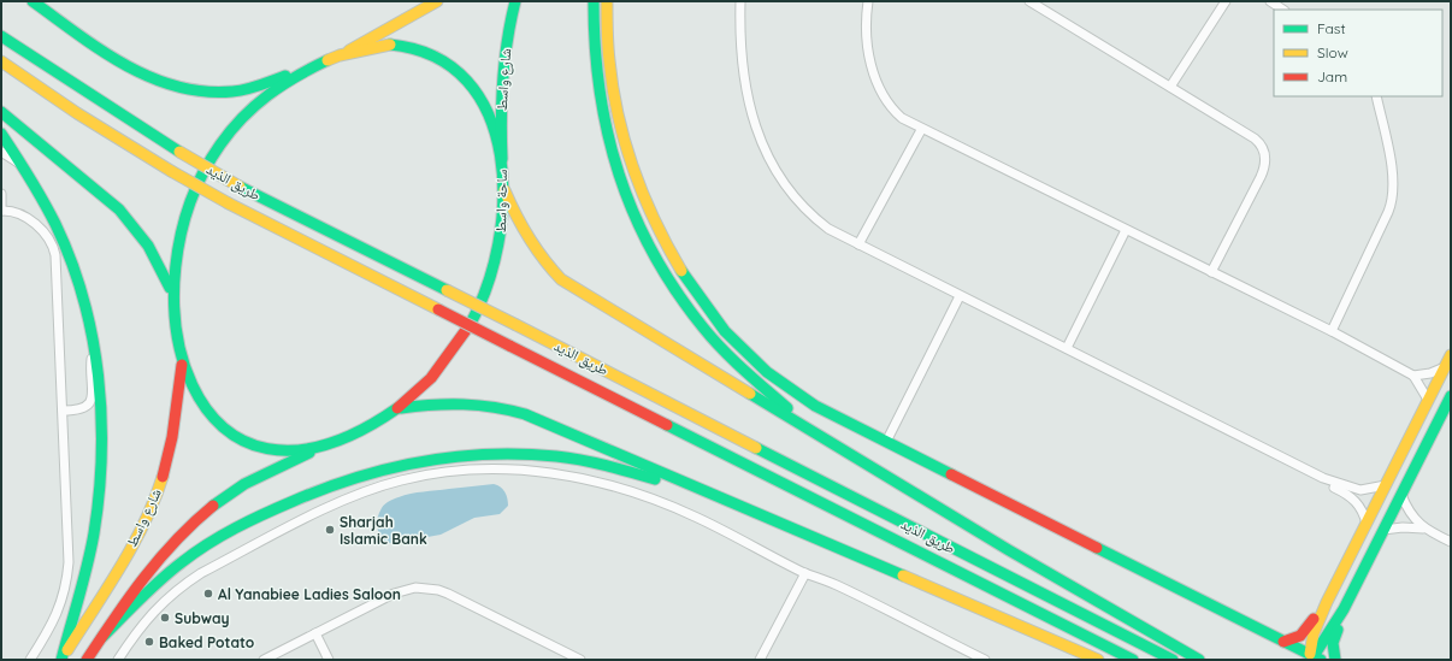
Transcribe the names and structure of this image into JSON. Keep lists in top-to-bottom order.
{
  "streets": {
    "main road": ["شارع واسط", "طريق الذيد", "ساحة واسط"]
  },
  "crossings": [
    ["شارع واسط", "ساحة واسط"]
  ],
  "places": [
    "Sharjah Islamic Bank",
    "Al Yanabiee Ladies Saloon",
    "Subway",
    "Baked Potato"
  ],
  "legend": ["Fast", "Slow", "Jam"]
}
